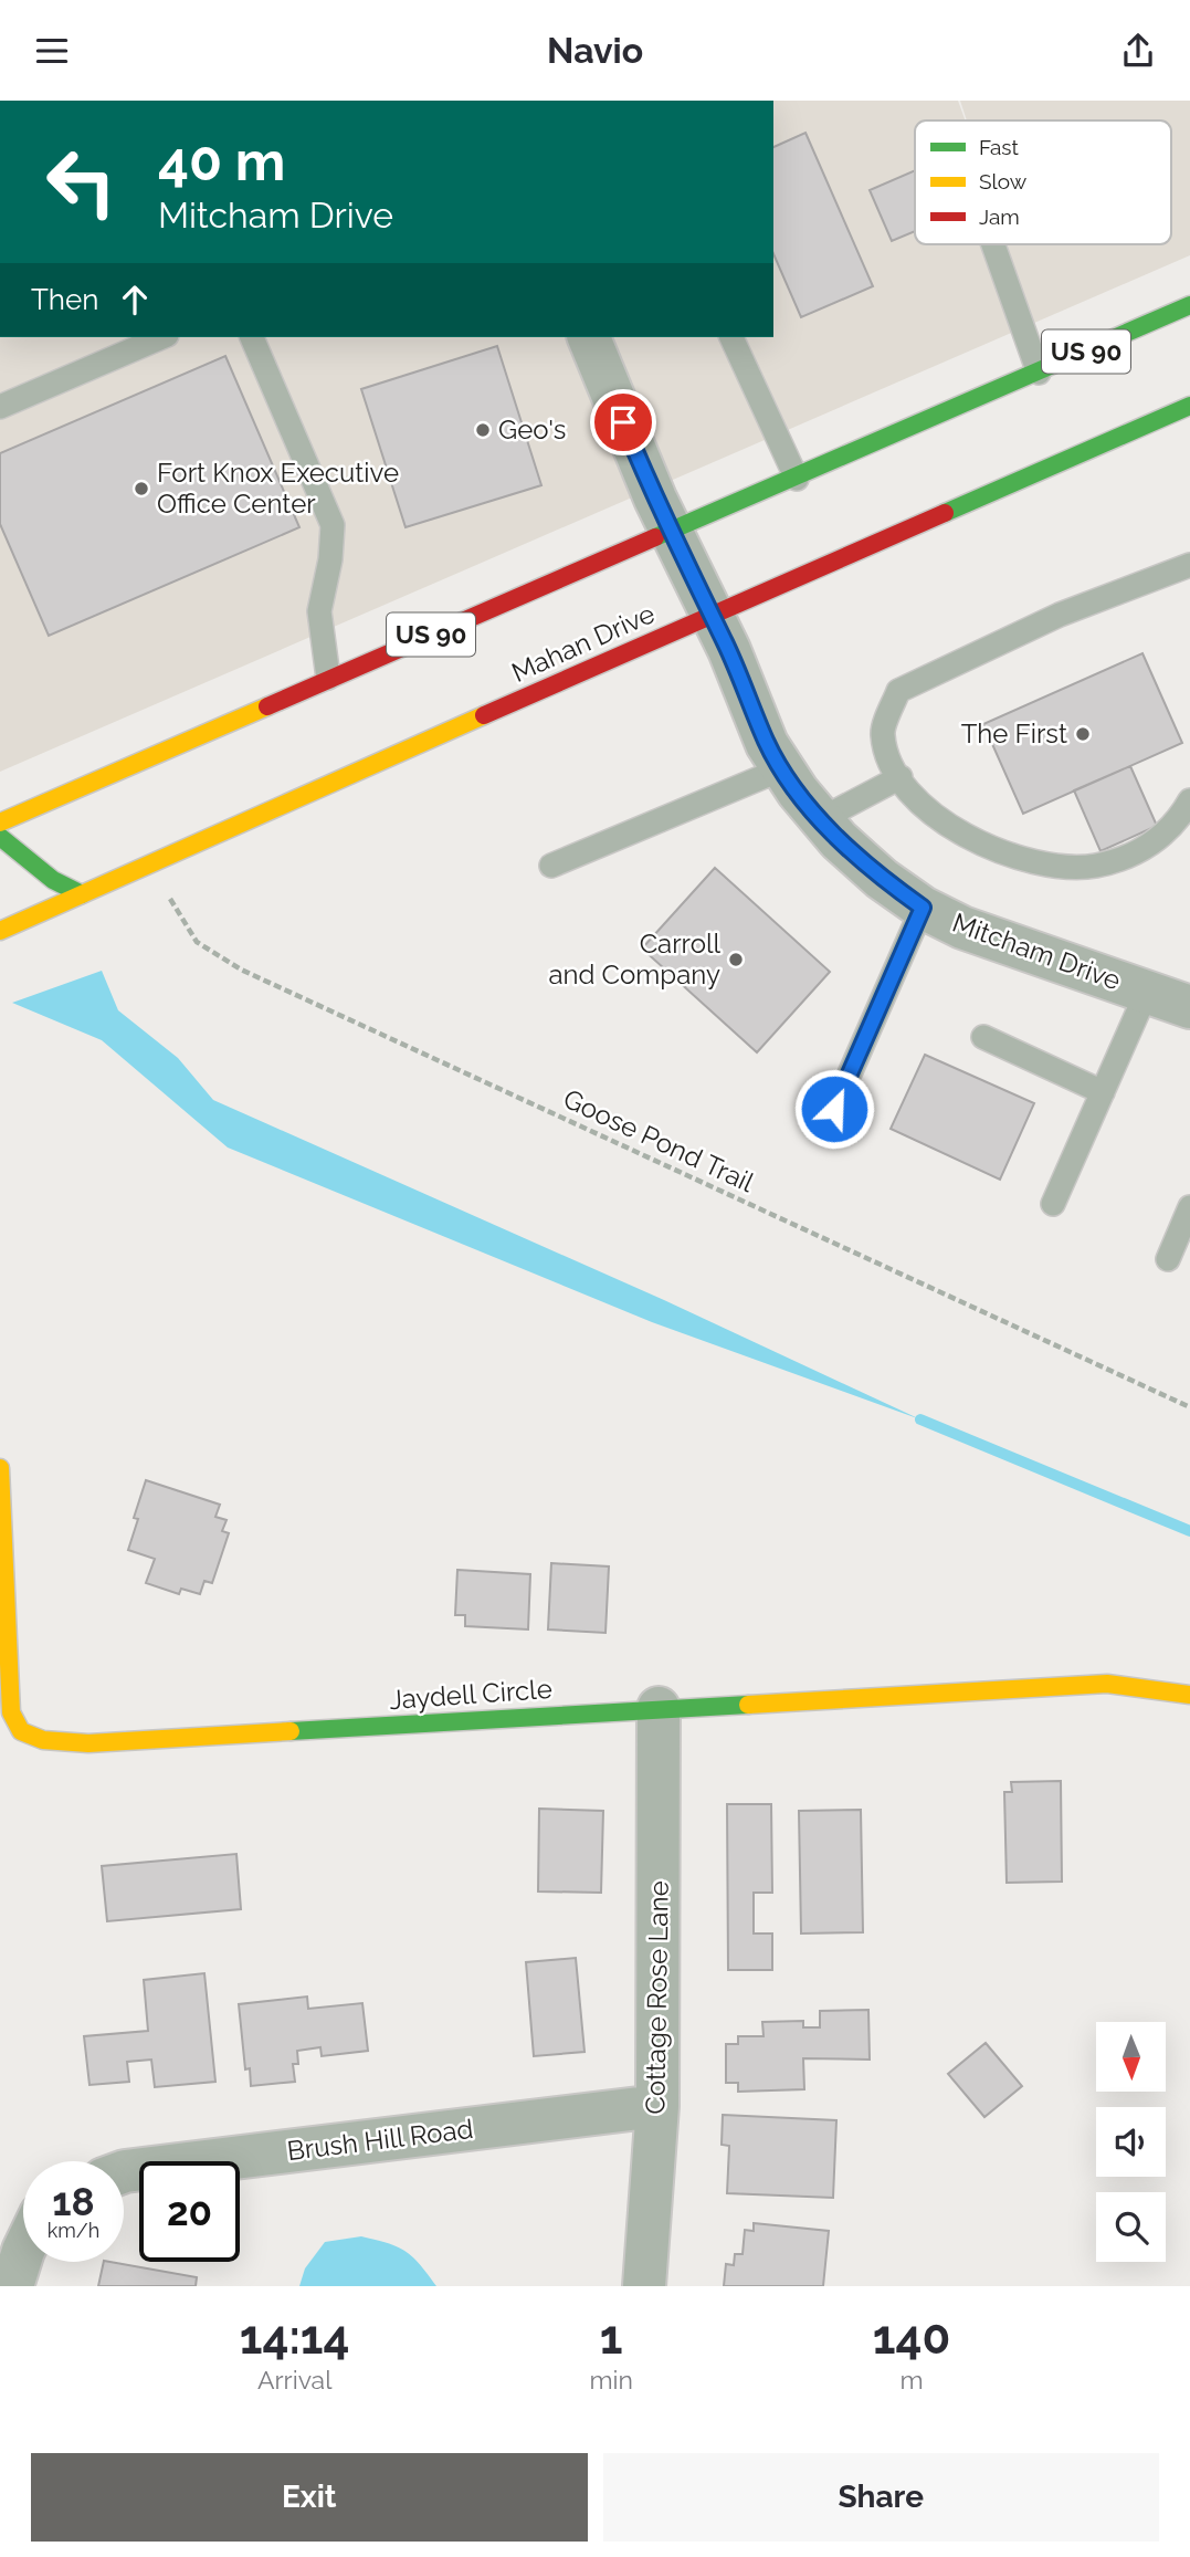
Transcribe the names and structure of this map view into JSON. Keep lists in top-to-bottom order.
{
  "streets": {
    "main road": ["US 90", "Mahan Drive", "Jaydell Circle"],
    "street": ["Mitcham Drive", "Cottage Rose Lane", "Brush Hill Road"],
    "path": ["Goose Pond Trail"]
  },
  "crossings": [
    ["US 90", "Mitcham Drive"],
    ["Mahan Drive", "Mitcham Drive"],
    ["Mahan Drive", "Goose Pond Trail"],
    ["Jaydell Circle", "Cottage Rose Lane"],
    ["Cottage Rose Lane", "Brush Hill Road"]
  ],
  "places": [
    "Geo's",
    "Fort Knox Executive Office Center",
    "The First",
    "Carroll and Company"
  ],
  "legend": ["Fast", "Slow", "Jam"],
  "north": "bottom",
  "page": {
    "header": "Navio",
    "turn": ["40 m", "Mitcham Drive"],
    "then": "Then",
    "speed": "18 km/h",
    "limit": "20",
    "eta": [
      "14:14",
      "Arrival",
      "1",
      "min",
      "140",
      "m"
    ],
    "buttons": ["Exit", "Share"]
  }
}
